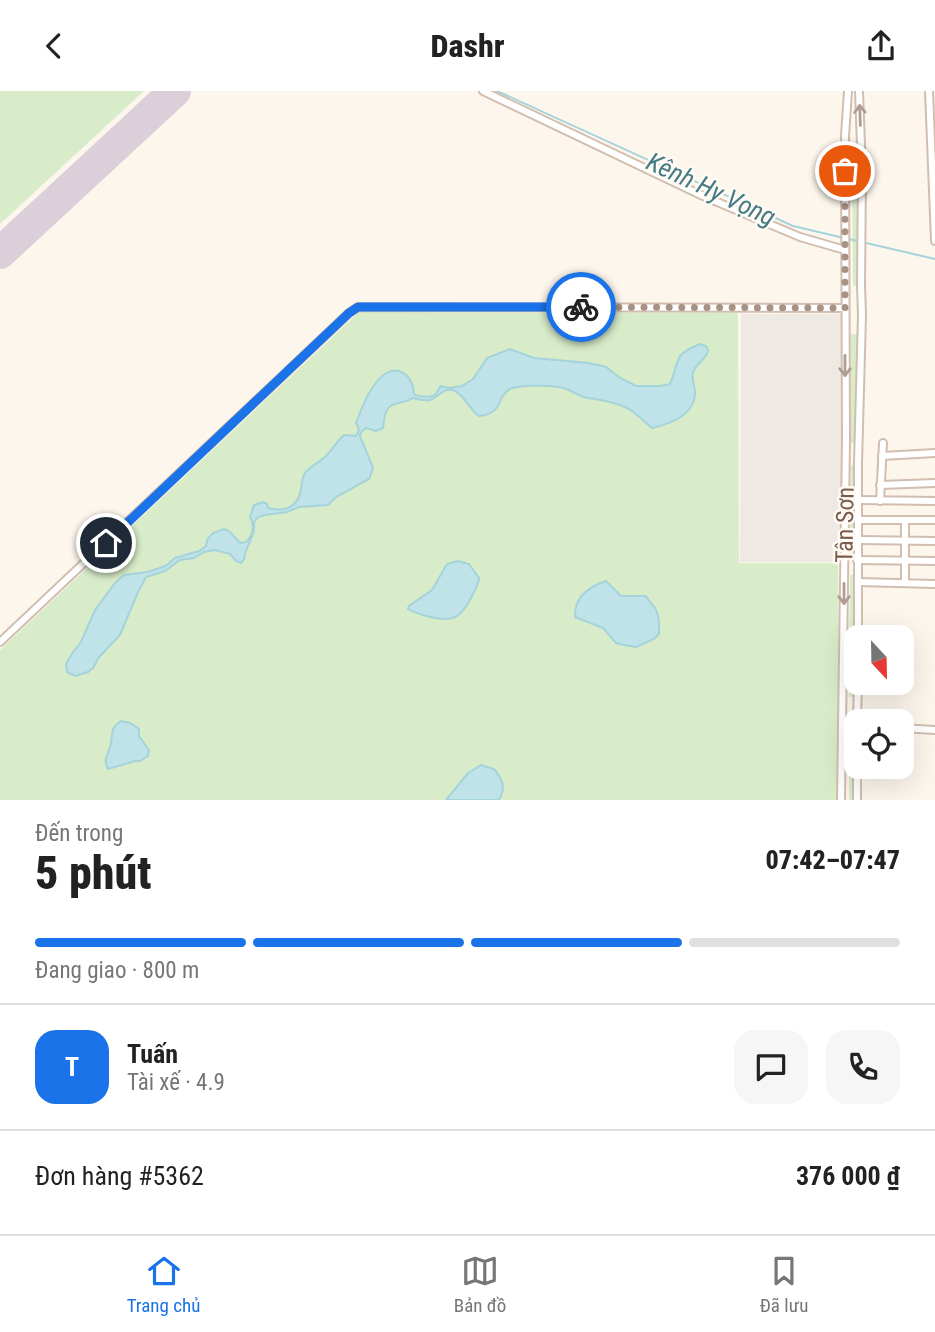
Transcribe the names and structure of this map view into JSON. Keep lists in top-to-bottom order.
{
  "streets": {
    "street": ["Tân Sơn"]
  },
  "water": ["Kênh Hy Vọng"],
  "north": "bottom",
  "page": {
    "header": "Dashr",
    "heading": ["5 phút", "Đến trong", "07:42–07:47"],
    "panel": [
      "Tuấn",
      "Tài xế · 4.9",
      "Đơn hàng #5362",
      "376 000 ₫"
    ],
    "bar": "Đang giao · 800 m",
    "round": "T",
    "tabs": ["Trang chủ", "Bản đồ", "Đã lưu"]
  }
}
